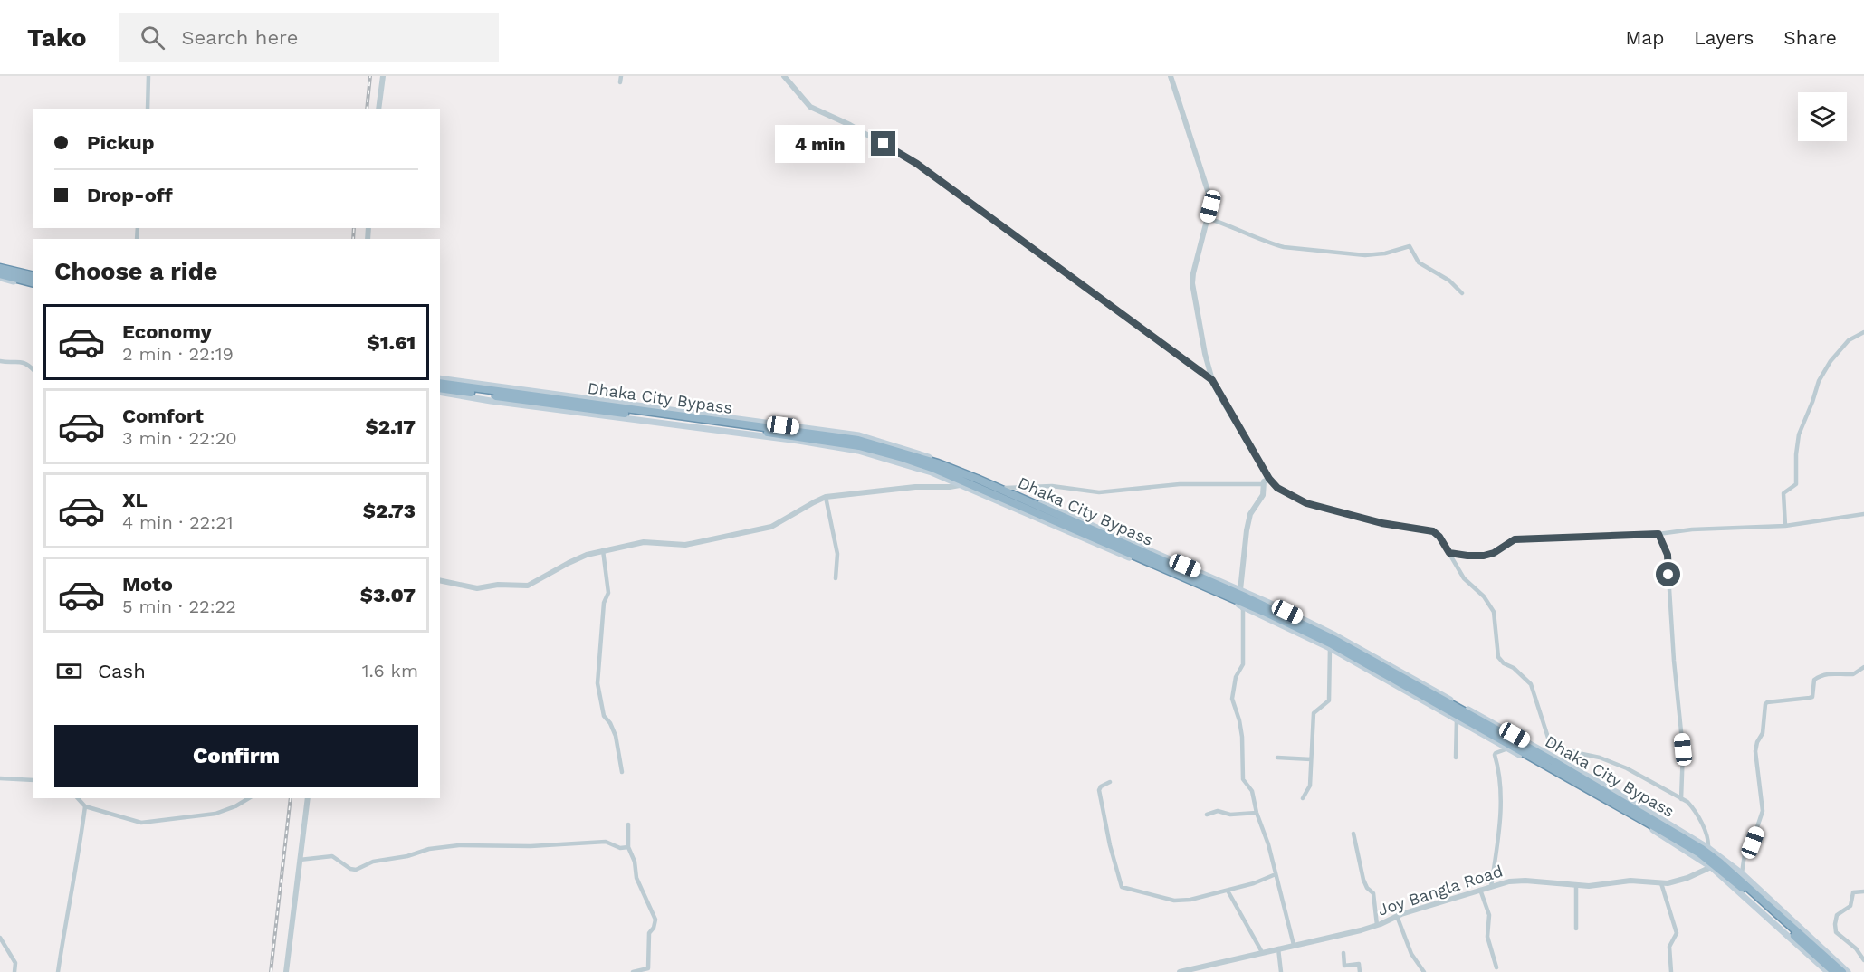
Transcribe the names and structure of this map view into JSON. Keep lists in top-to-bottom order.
{
  "streets": {
    "highway": ["Dhaka City Bypass"],
    "street": ["Joy Bangla Road"]
  },
  "page": {
    "header": "Tako",
    "search": "Search here",
    "nav": ["Map", "Layers", "Share"],
    "banner": ["Pickup", "Drop-off"],
    "bubble": "4 min",
    "heading": "Choose a ride",
    "list": [
      {
        "name": "Economy",
        "note": "2 min · 22:19",
        "value": "$1.61"
      },
      {
        "name": "Comfort",
        "note": "3 min · 22:20",
        "value": "$2.17"
      },
      {
        "name": "XL",
        "note": "4 min · 22:21",
        "value": "$2.73"
      },
      {
        "name": "Moto",
        "note": "5 min · 22:22",
        "value": "$3.07"
      }
    ],
    "pay": ["Cash", "1.6 km"],
    "buttons": "Confirm"
  }
}
